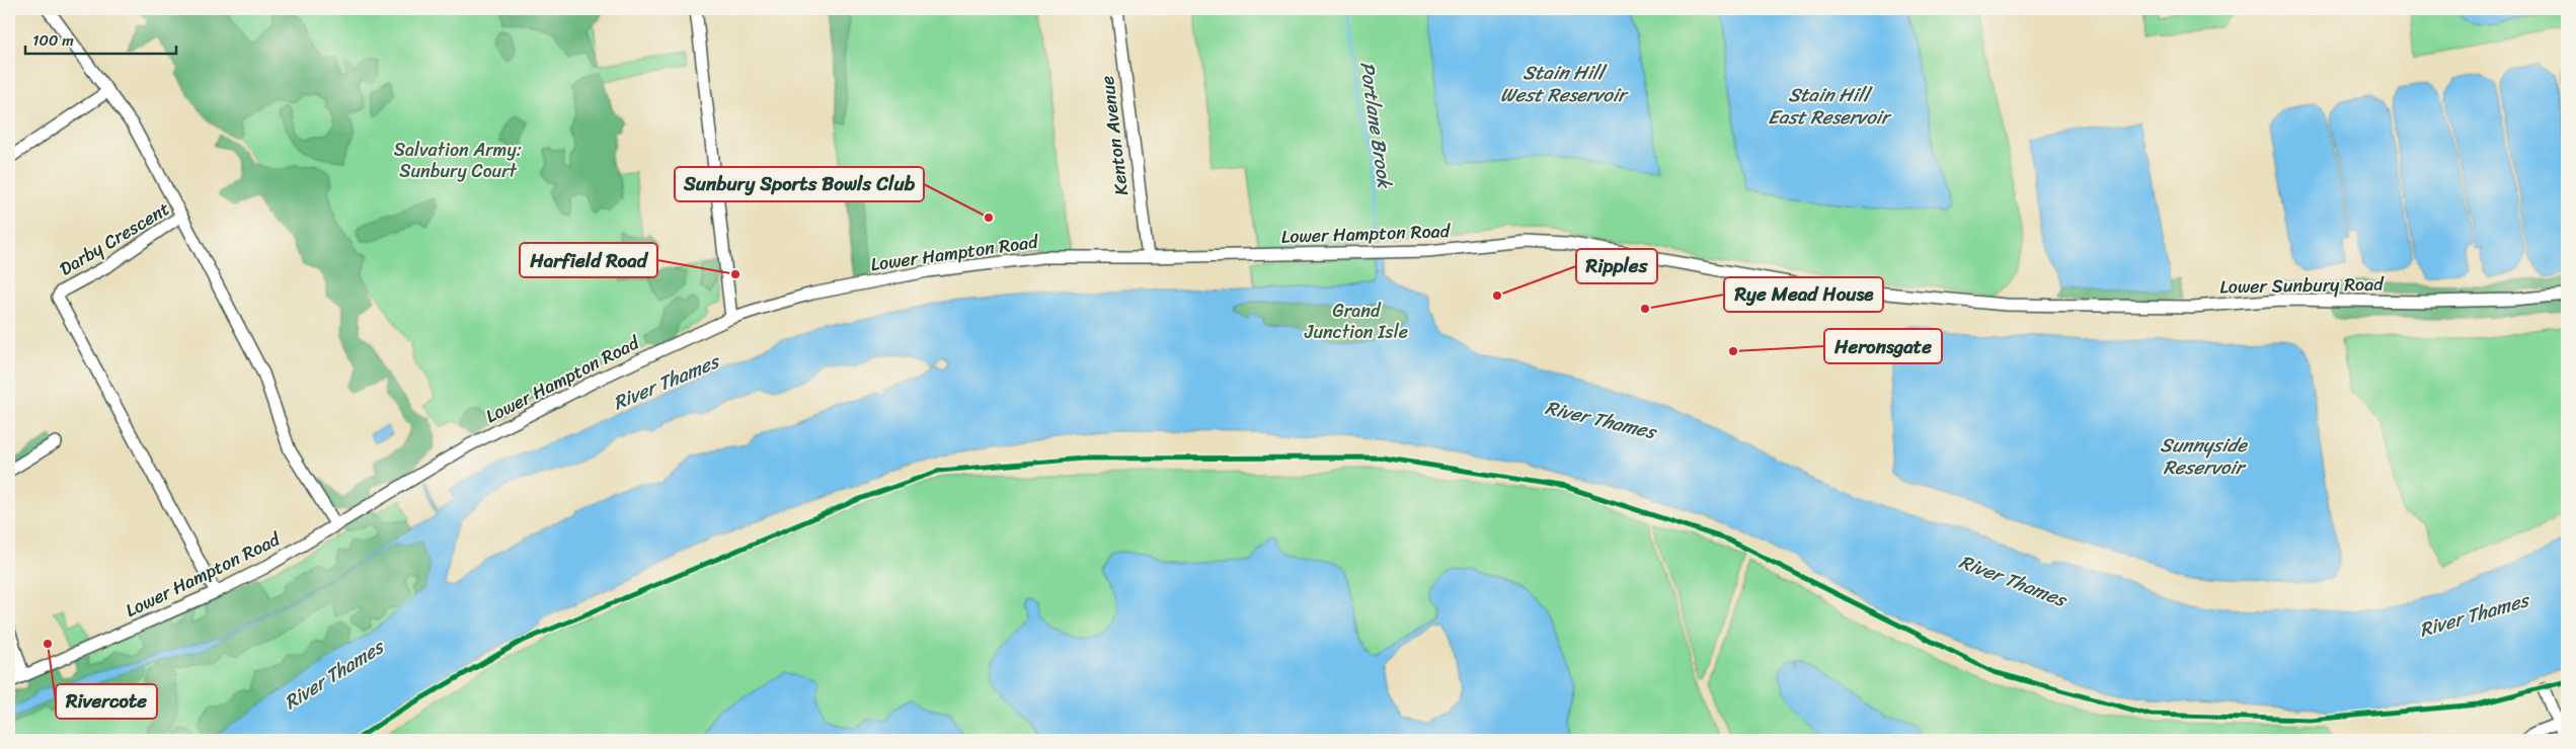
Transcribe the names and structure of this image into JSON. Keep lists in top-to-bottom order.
{
  "streets": {
    "street": [
      "Kenton Avenue",
      "Lower Hampton Road",
      "Darby Crescent",
      "Lower Sunbury Road"
    ]
  },
  "crossings": [
    ["Kenton Avenue", "Lower Hampton Road"],
    ["Lower Hampton Road", "Darby Crescent"],
    ["Lower Hampton Road", "Lower Sunbury Road"]
  ],
  "water": [
    "Stain Hill West Reservoir",
    "Stain Hill East Reservoir",
    "Portlane Brook",
    "River Thames",
    "Sunnyside Reservoir"
  ],
  "parks": ["Salvation Army: Sunbury Court", "Grand Junction Isle"],
  "places": [
    "Sunbury Sports Bowls Club",
    "Harfield Road",
    "Ripples",
    "Rye Mead House",
    "Heronsgate",
    "Rivercote"
  ],
  "scale_bar": "100 m"
}
